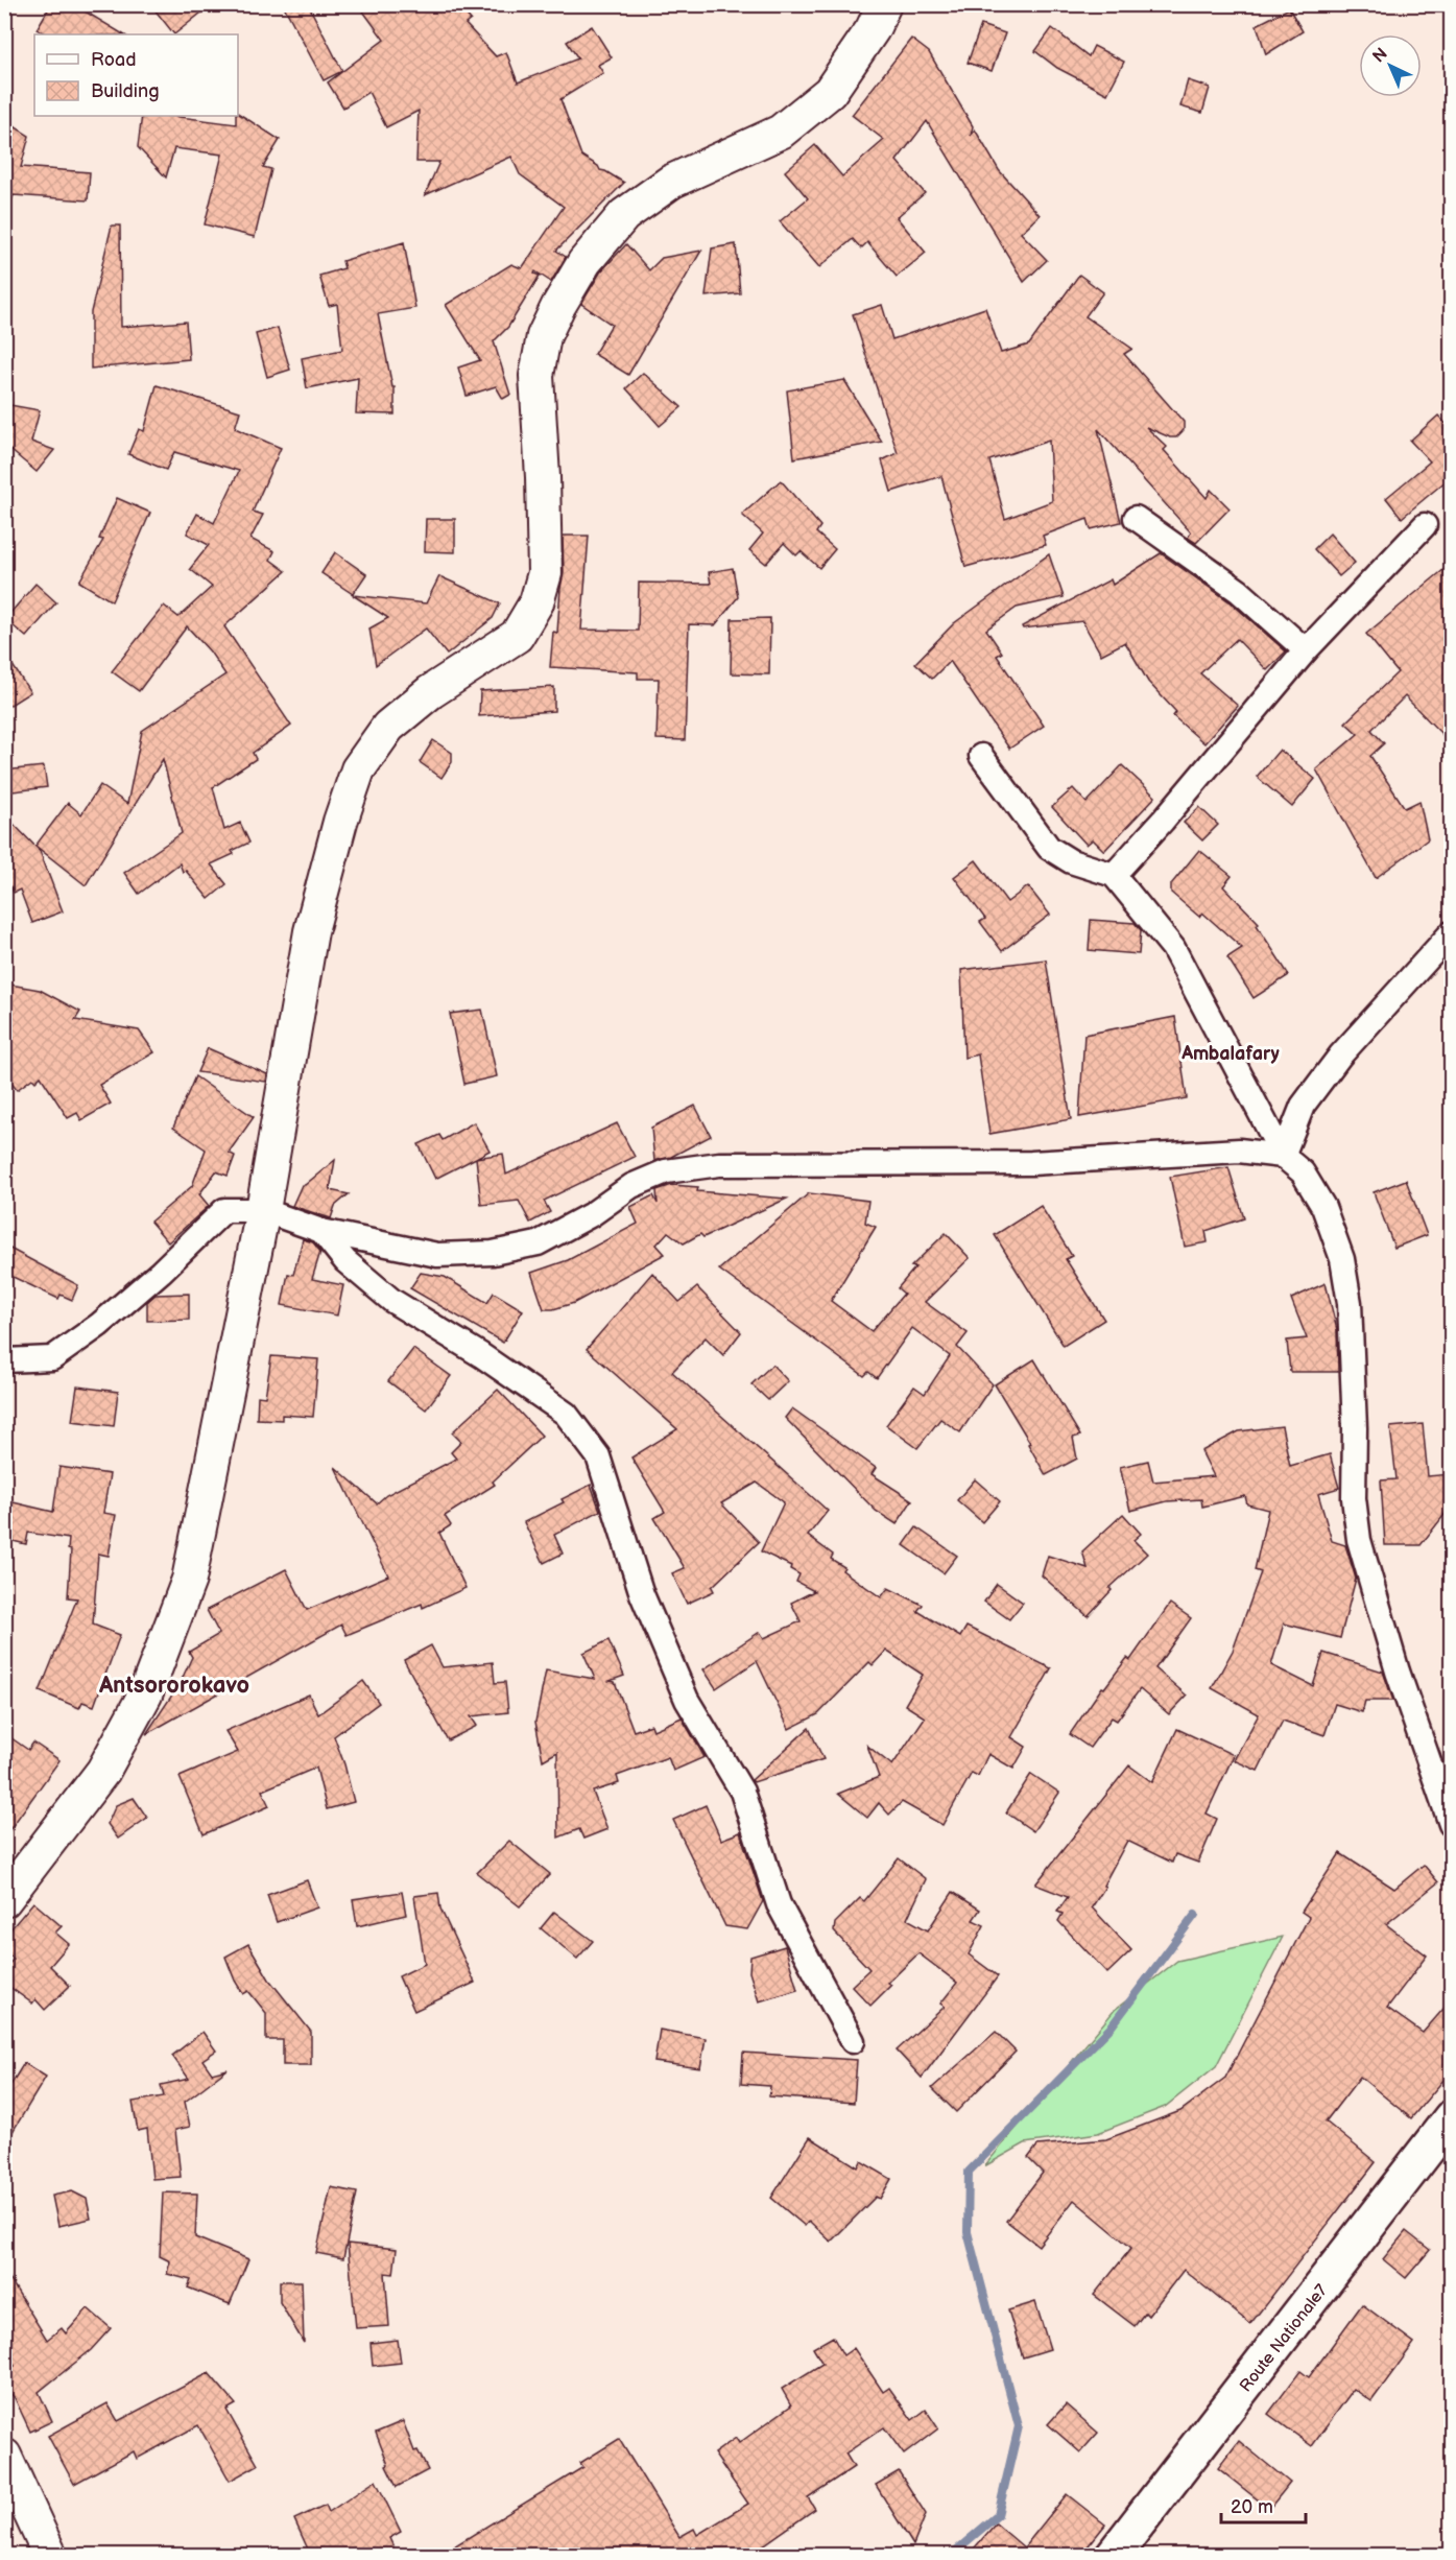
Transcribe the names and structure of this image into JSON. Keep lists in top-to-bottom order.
{
  "streets": {
    "main road": ["Route Nationale7"]
  },
  "districts": ["Ambalafary", "Antsororokavo"],
  "legend": ["Road", "Building"],
  "scale_bar": "20 m",
  "north": "top left"
}
